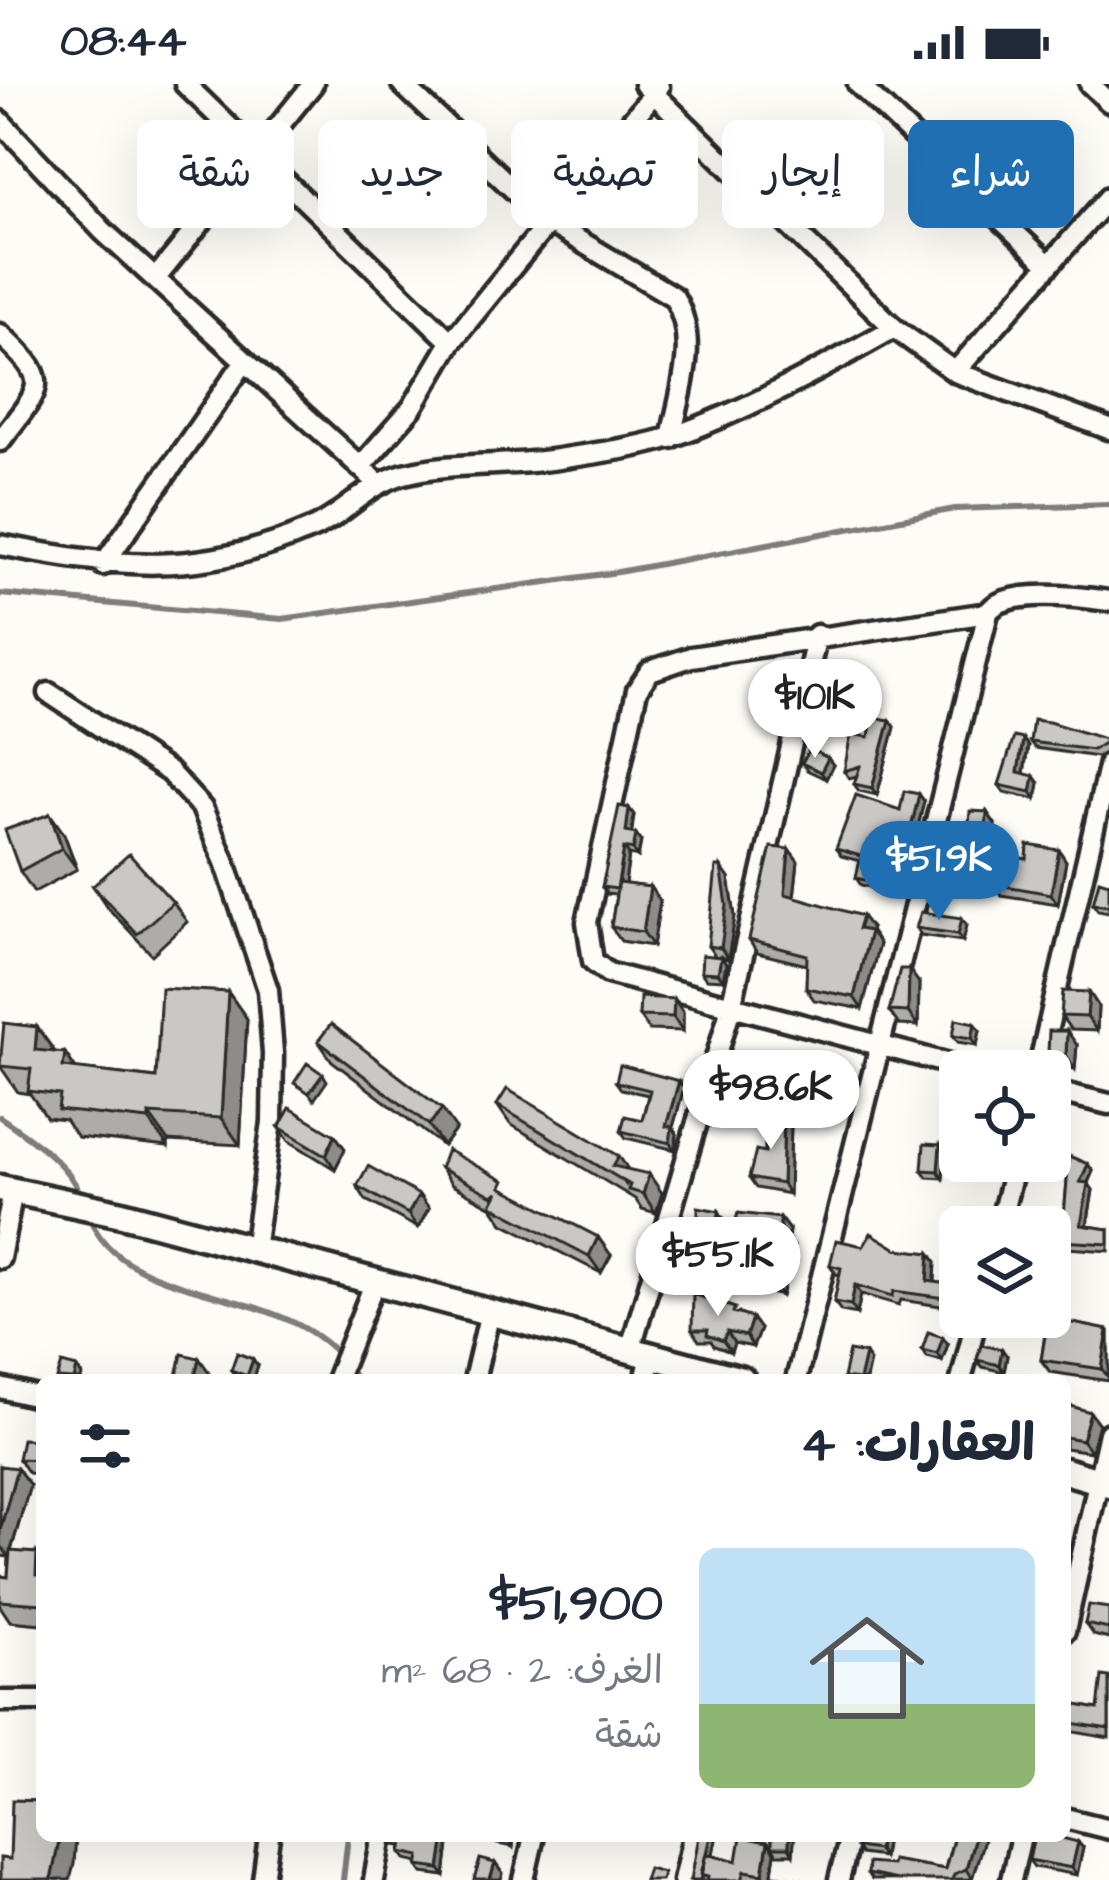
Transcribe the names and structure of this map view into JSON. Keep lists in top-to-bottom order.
{
  "page": {
    "status": "08:44",
    "chip": [
      "شراء",
      "إيجار",
      "تصفية",
      "جديد",
      "شقة"
    ],
    "price": [
      "$101K",
      "$51.9K",
      "$98.6K",
      "$55.1K"
    ],
    "heading": "العقارات: 4",
    "list": [
      {
        "name": "$51,900",
        "note": "الغرف: 2 · 68 m² · شقة"
      }
    ]
  }
}
